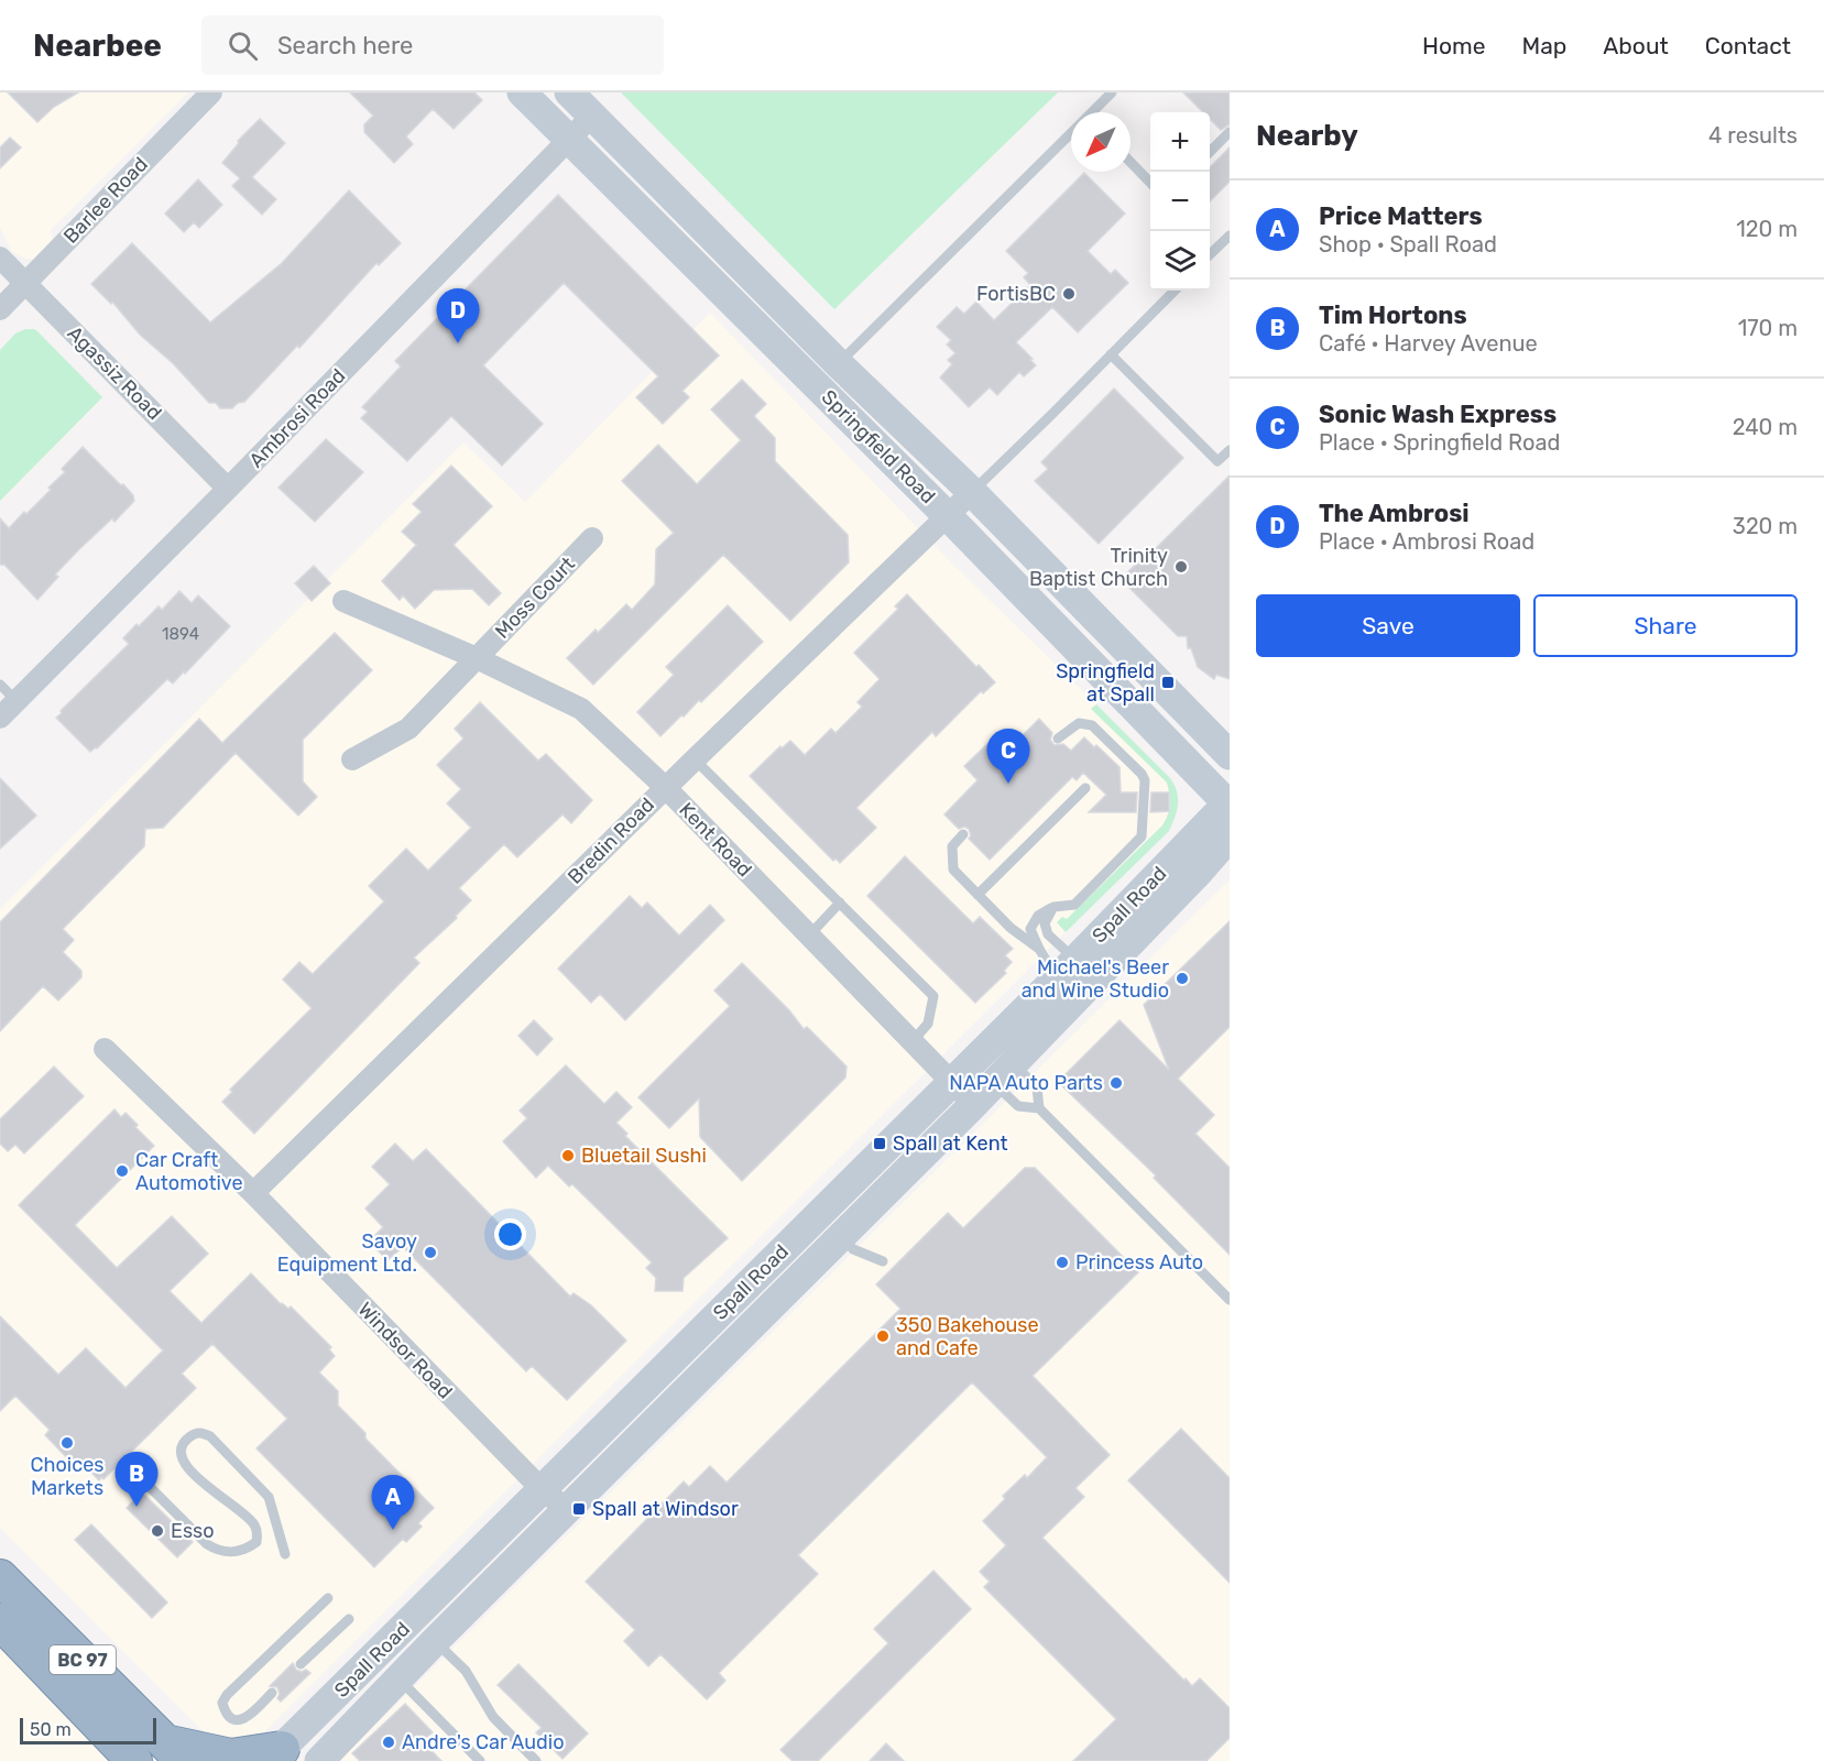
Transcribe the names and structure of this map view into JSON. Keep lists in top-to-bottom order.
{
  "streets": {
    "highway": ["BC 97"],
    "main road": ["Springfield Road", "Spall Road"],
    "street": [
      "Barlee Road",
      "Agassiz Road",
      "Ambrosi Road",
      "Moss Court",
      "Kent Road",
      "Bredin Road",
      "Windsor Road"
    ]
  },
  "crossings": [
    ["Barlee Road", "Agassiz Road"],
    ["Agassiz Road", "Ambrosi Road"],
    ["Ambrosi Road", "Springfield Road"],
    ["Springfield Road", "Bredin Road"],
    ["Springfield Road", "Spall Road"],
    ["Moss Court", "Kent Road"],
    ["Kent Road", "Bredin Road"],
    ["Kent Road", "Spall Road"],
    ["Bredin Road", "Windsor Road"],
    ["Spall Road", "Windsor Road"]
  ],
  "places": {
    "other": [
      "FortisBC",
      "Trinity Baptist Church",
      "Michael's Beer and Wine Studio",
      "NAPA Auto Parts",
      "Bluetail Sushi",
      "Car Craft Automotive",
      "Savoy Equipment Ltd.",
      "Princess Auto",
      "350 Bakehouse and Cafe",
      "Choices Markets",
      "Esso",
      "Andre's Car Audio"
    ],
    "transit": ["Springfield at Spall", "Spall at Kent", "Spall at Windsor"]
  },
  "house_numbers": ["1894"],
  "scale_bar": "50 m",
  "north": "bottom left",
  "page": {
    "header": "Nearbee",
    "search": "Search here",
    "nav": [
      "Home",
      "Map",
      "About",
      "Contact"
    ],
    "heading": ["Nearby", "4 results"],
    "map_buttons": ["+", "−"],
    "list": [
      {
        "mark": "A",
        "name": "Price Matters",
        "note": "Shop · Spall Road",
        "value": "120 m"
      },
      {
        "mark": "B",
        "name": "Tim Hortons",
        "note": "Café · Harvey Avenue",
        "value": "170 m"
      },
      {
        "mark": "C",
        "name": "Sonic Wash Express",
        "note": "Place · Springfield Road",
        "value": "240 m"
      },
      {
        "mark": "D",
        "name": "The Ambrosi",
        "note": "Place · Ambrosi Road",
        "value": "320 m"
      }
    ],
    "pins": [
      "D",
      "C",
      "B",
      "A"
    ],
    "buttons": ["Save", "Share"],
    "scale": "50 m"
  }
}
